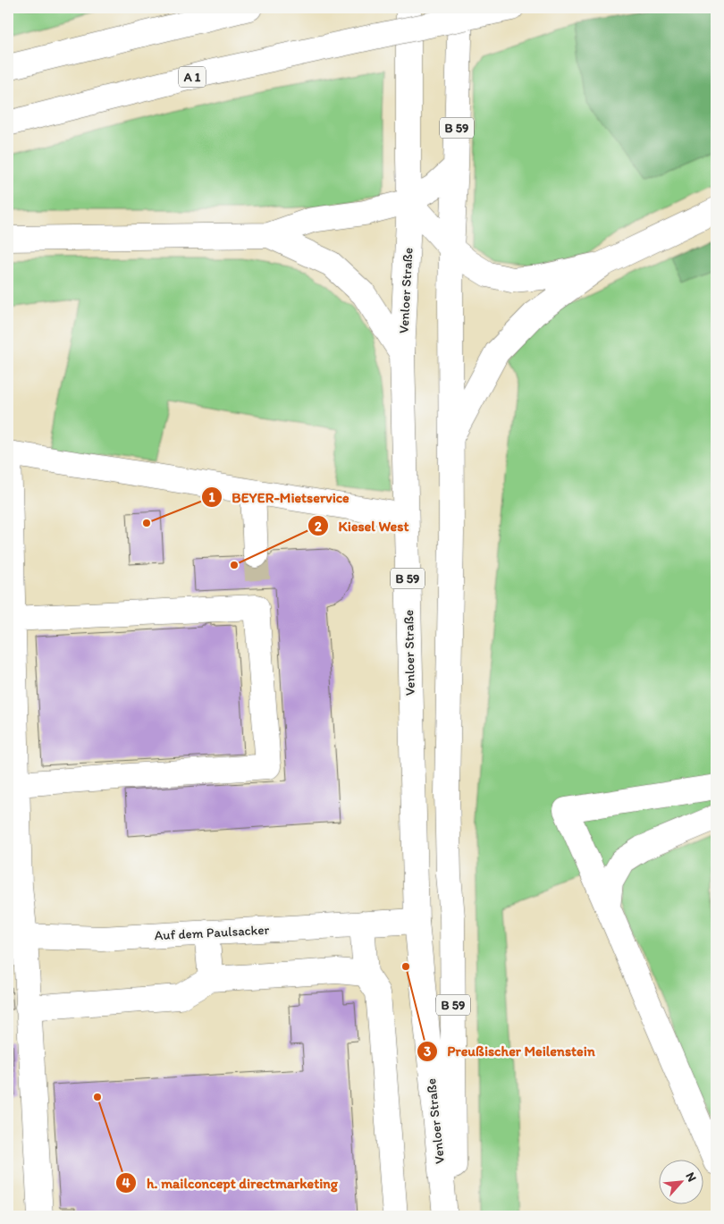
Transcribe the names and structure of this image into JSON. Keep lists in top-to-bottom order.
{
  "streets": {
    "main road": [
      "A 1",
      "B 59",
      "Venloer Straße",
      "Auf dem Paulsacker"
    ]
  },
  "crossings": [
    ["Venloer Straße", "Auf dem Paulsacker"]
  ],
  "places": [
    "BEYER-Mietservice",
    "Kiesel West",
    "Preußischer Meilenstein",
    "h. mailconcept directmarketing"
  ],
  "north": "top right"
}
